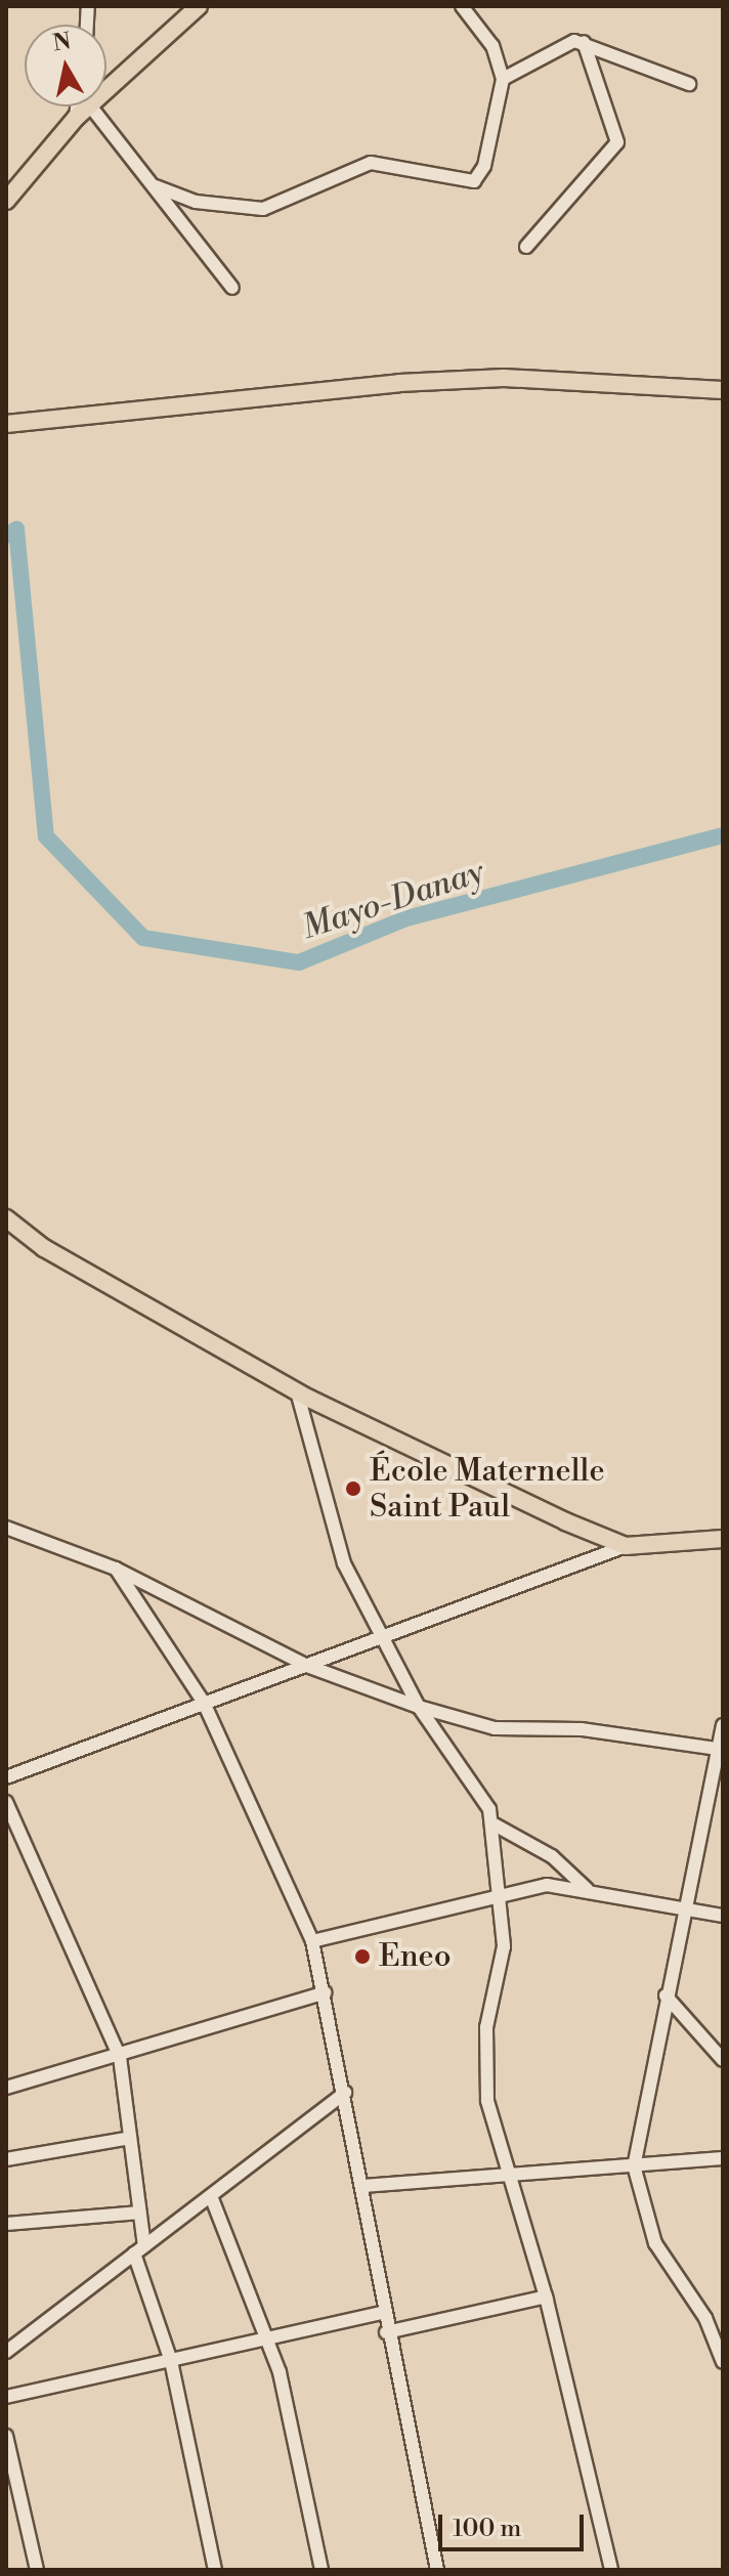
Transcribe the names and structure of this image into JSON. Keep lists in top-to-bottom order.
{
  "water": ["Mayo-Danay"],
  "places": ["École Maternelle Saint Paul", "Eneo"],
  "scale_bar": "100 m",
  "north": "top"
}
